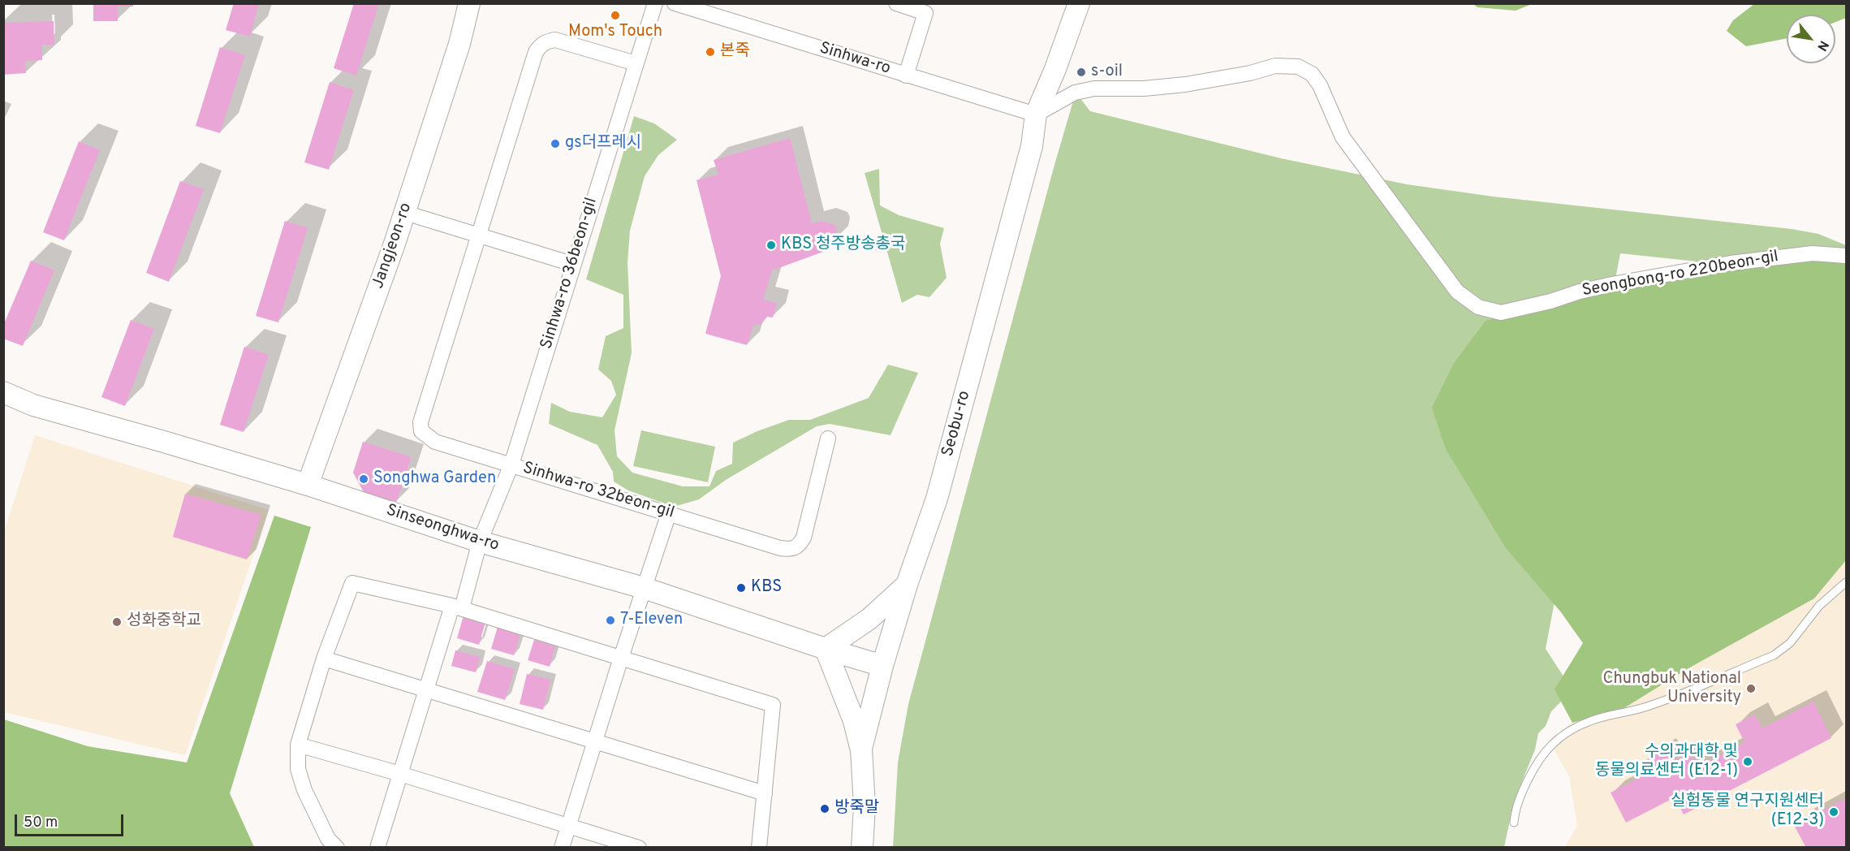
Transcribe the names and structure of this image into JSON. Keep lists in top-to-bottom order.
{
  "streets": {
    "street": [
      "Sinhwa-ro",
      "Jangjeon-ro",
      "Sinhwa-ro 36beon-gil",
      "Seongbong-ro 220beon-gil",
      "Seobu-ro",
      "Sinhwa-ro 32beon-gil",
      "Sinseonghwa-ro"
    ]
  },
  "crossings": [
    ["Sinhwa-ro", "Seongbong-ro 220beon-gil"],
    ["Sinhwa-ro", "Seobu-ro"],
    ["Jangjeon-ro", "Sinseonghwa-ro"],
    ["Sinhwa-ro 36beon-gil", "Sinhwa-ro 32beon-gil"],
    ["Sinhwa-ro 36beon-gil", "Sinseonghwa-ro"],
    ["Seongbong-ro 220beon-gil", "Seobu-ro"],
    ["Seobu-ro", "Sinseonghwa-ro"]
  ],
  "places": [
    "Mom's Touch",
    "본죽",
    "s-oil",
    "gs더프레시",
    "KBS 청주방송총국",
    "Songhwa Garden",
    "KBS",
    "7-Eleven",
    "성화중학교",
    "Chungbuk National University",
    "수의과대학 및 동물의료센터 (E12-1)",
    "방죽말",
    "실험동물 연구지원센터 (E12-3)"
  ],
  "scale_bar": "50 m",
  "north": "bottom right"
}
